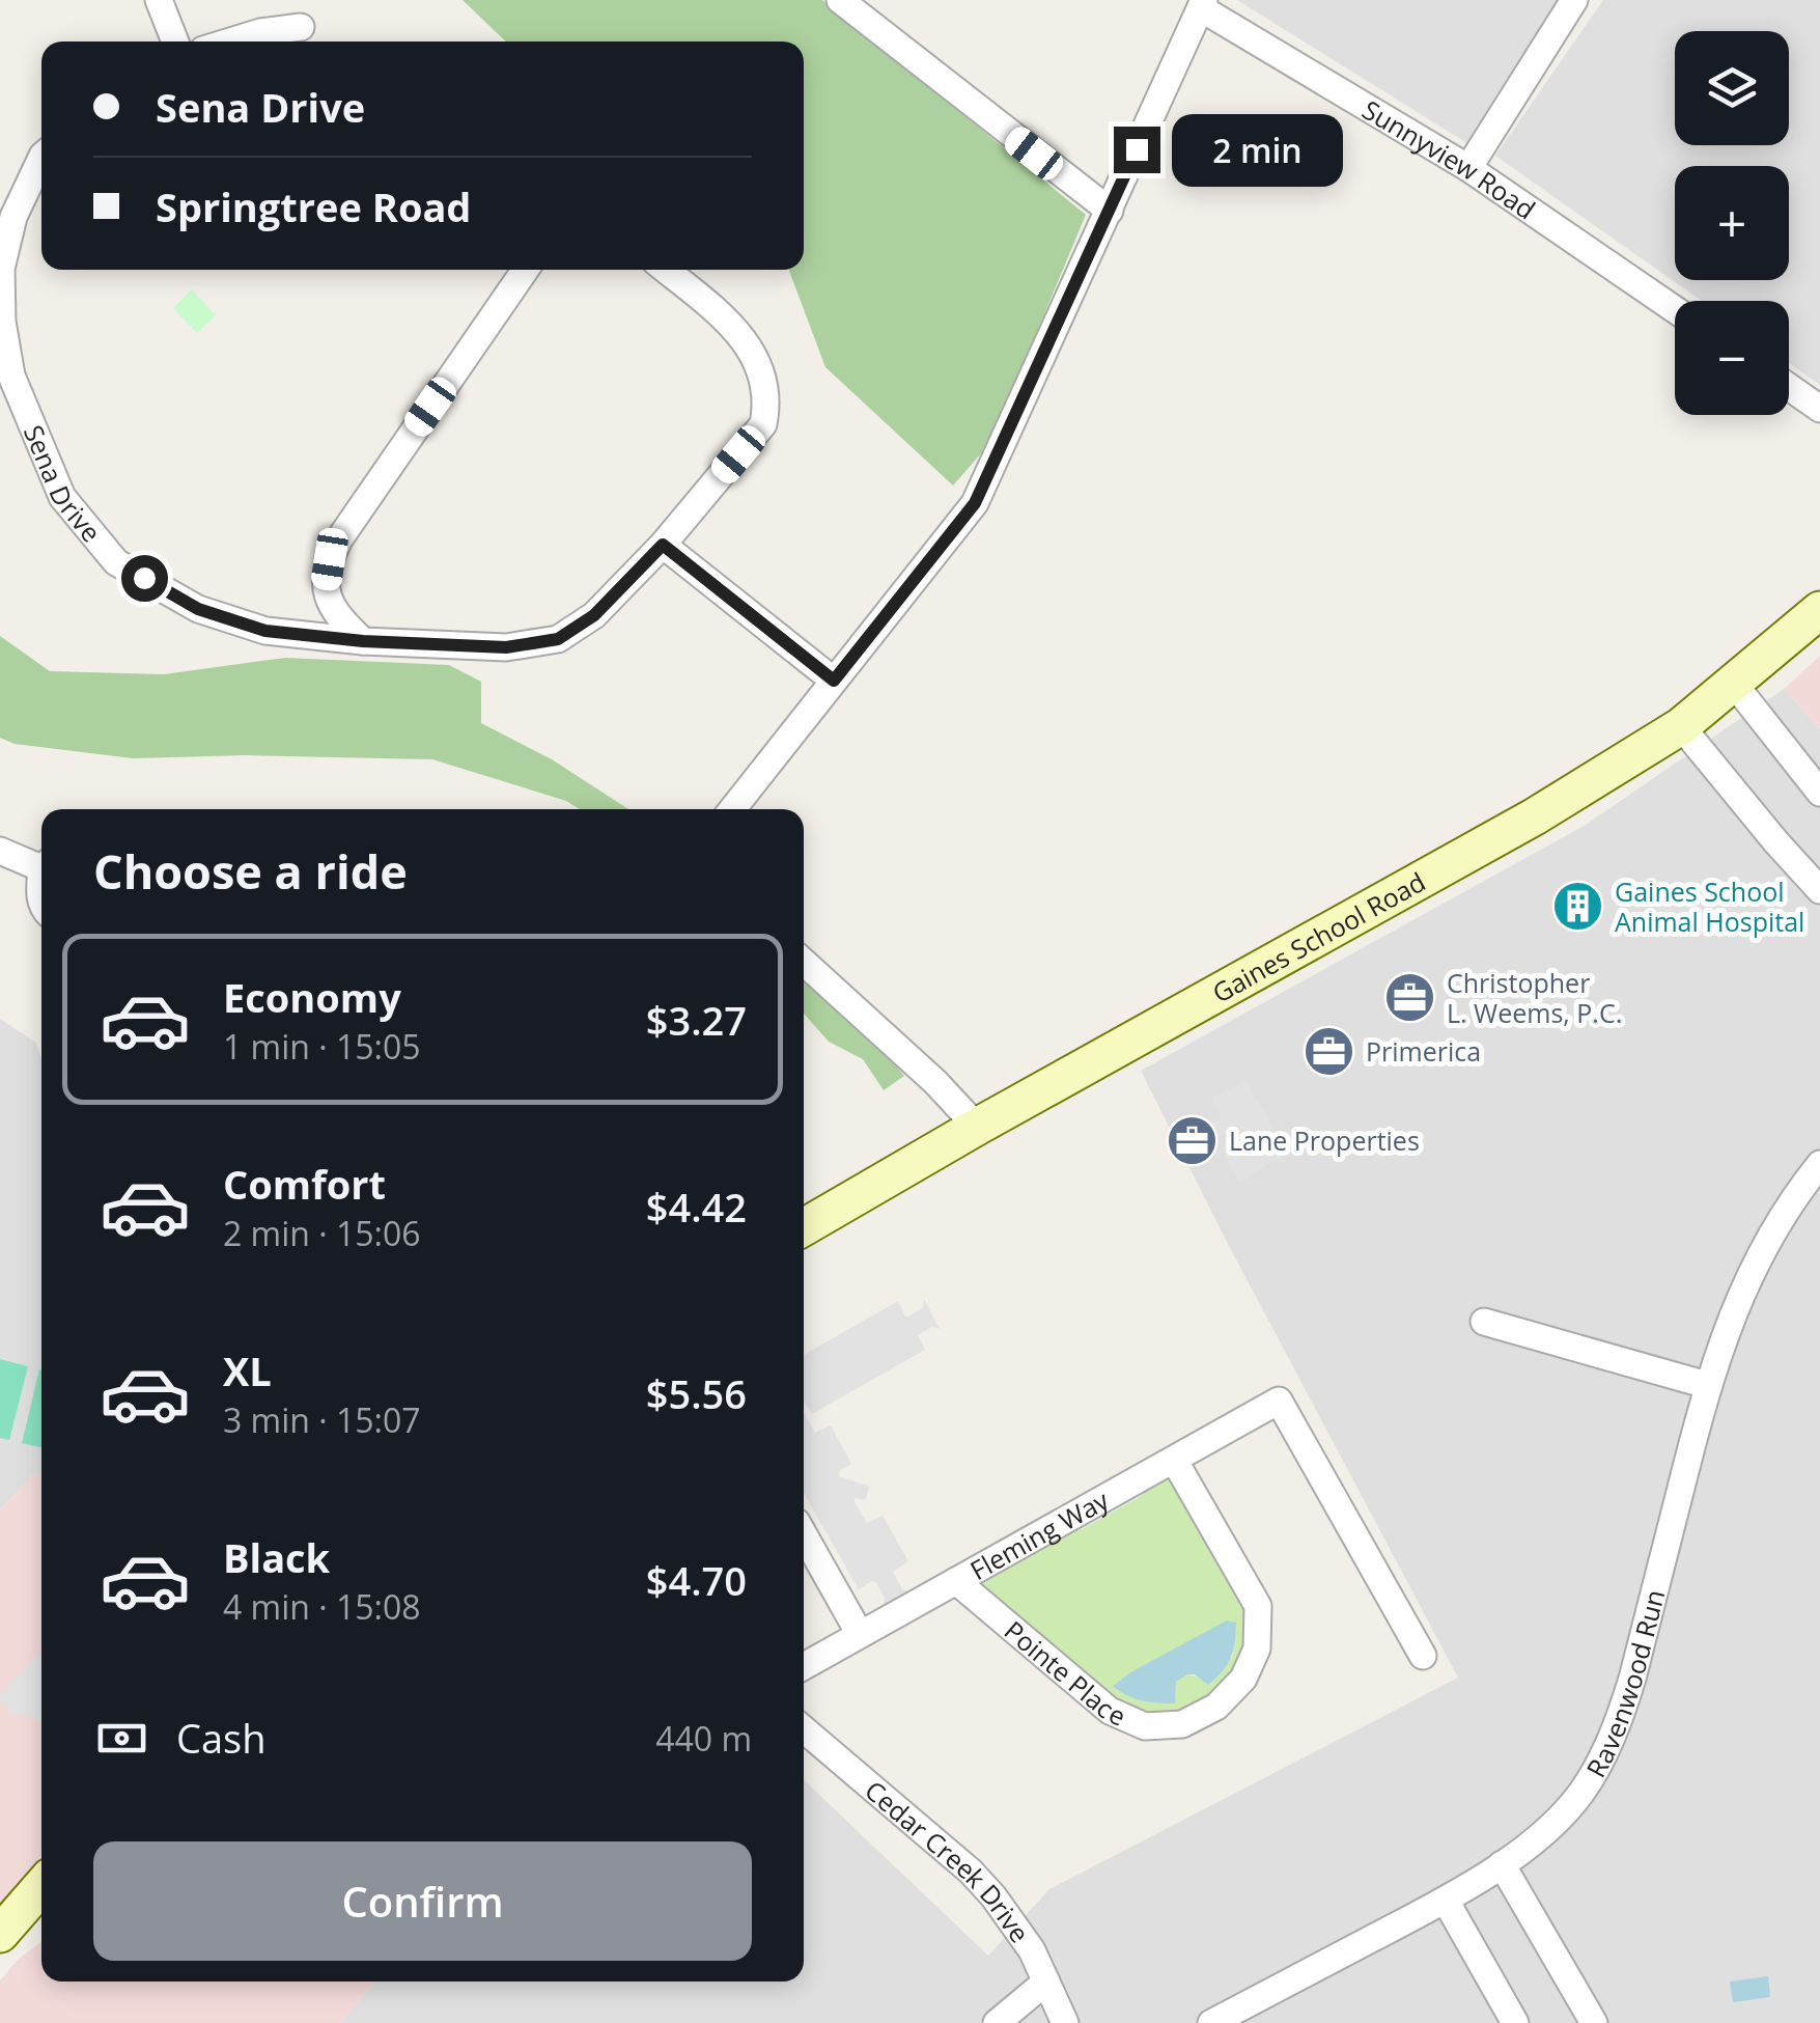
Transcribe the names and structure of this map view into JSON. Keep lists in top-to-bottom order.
{
  "streets": {
    "main road": ["Gaines School Road"],
    "street": [
      "Sunnyview Road",
      "Sena Drive",
      "Fleming Way",
      "Pointe Place",
      "Ravenwood Run",
      "Cedar Creek Drive"
    ]
  },
  "crossings": [
    ["Fleming Way", "Pointe Place"]
  ],
  "places": {
    "building": ["Gaines School Animal Hospital"],
    "office": ["Christopher L. Weems, P.C.", "Primerica", "Lane Properties"]
  },
  "page": {
    "map_buttons": ["+", "−"],
    "banner": ["Sena Drive", "Springtree Road"],
    "bubble": "2 min",
    "heading": "Choose a ride",
    "list": [
      {
        "name": "Economy",
        "note": "1 min · 15:05",
        "value": "$3.27"
      },
      {
        "name": "Comfort",
        "note": "2 min · 15:06",
        "value": "$4.42"
      },
      {
        "name": "XL",
        "note": "3 min · 15:07",
        "value": "$5.56"
      },
      {
        "name": "Black",
        "note": "4 min · 15:08",
        "value": "$4.70"
      }
    ],
    "pay": ["Cash", "440 m"],
    "buttons": "Confirm"
  }
}
